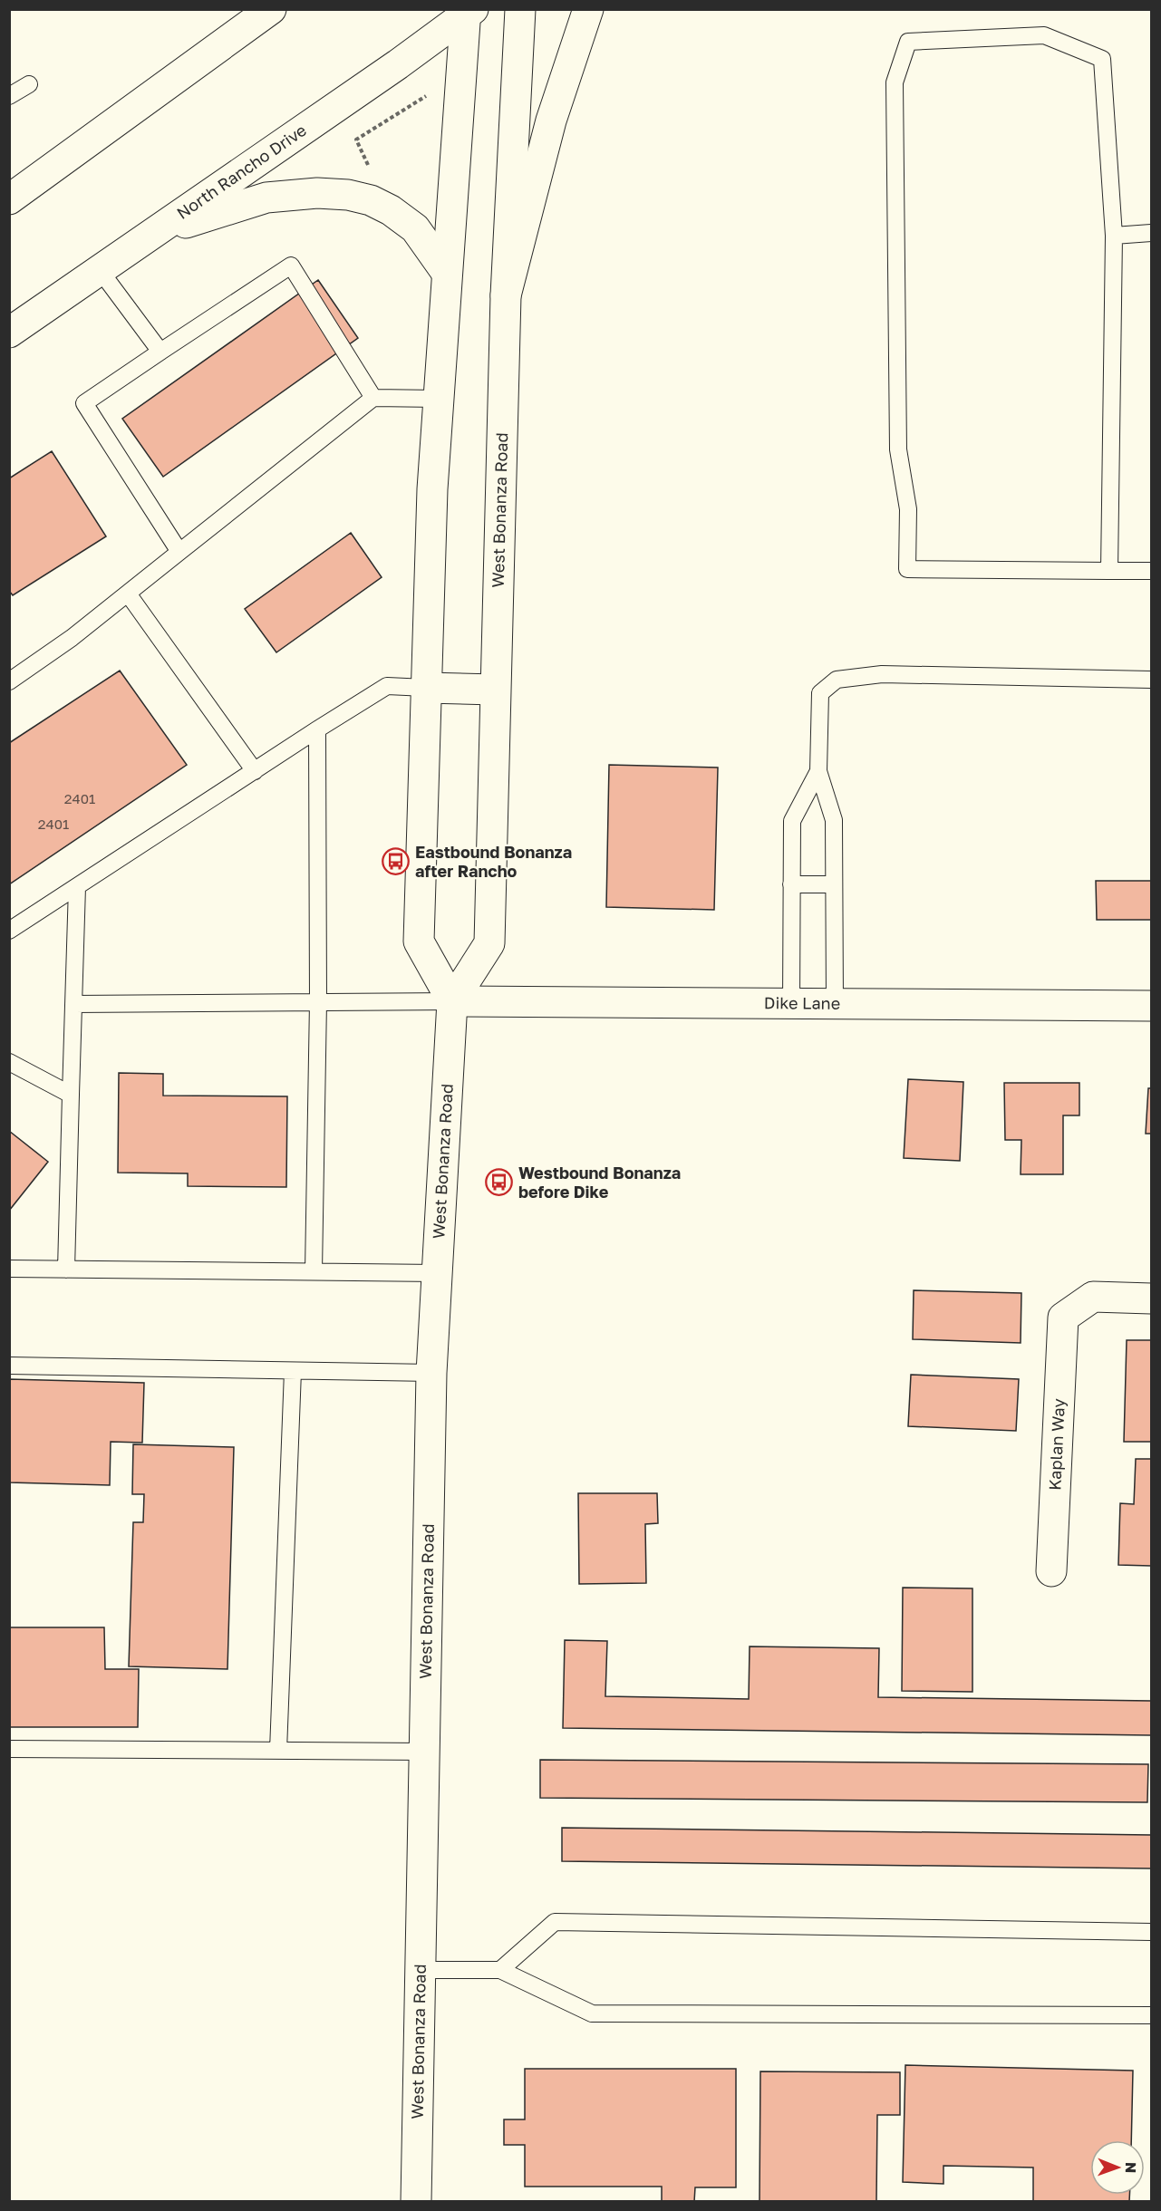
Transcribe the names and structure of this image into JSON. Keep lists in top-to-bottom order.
{
  "streets": {
    "main road": [
      "North Rancho Drive",
      "West Bonanza Road",
      "Dike Lane",
      "Kaplan Way"
    ]
  },
  "crossings": [
    ["West Bonanza Road", "Dike Lane"]
  ],
  "places": {
    "bus stop": ["Eastbound Bonanza after Rancho", "Westbound Bonanza before Dike"]
  },
  "house_numbers": ["2401", "2401"],
  "north": "right"
}
